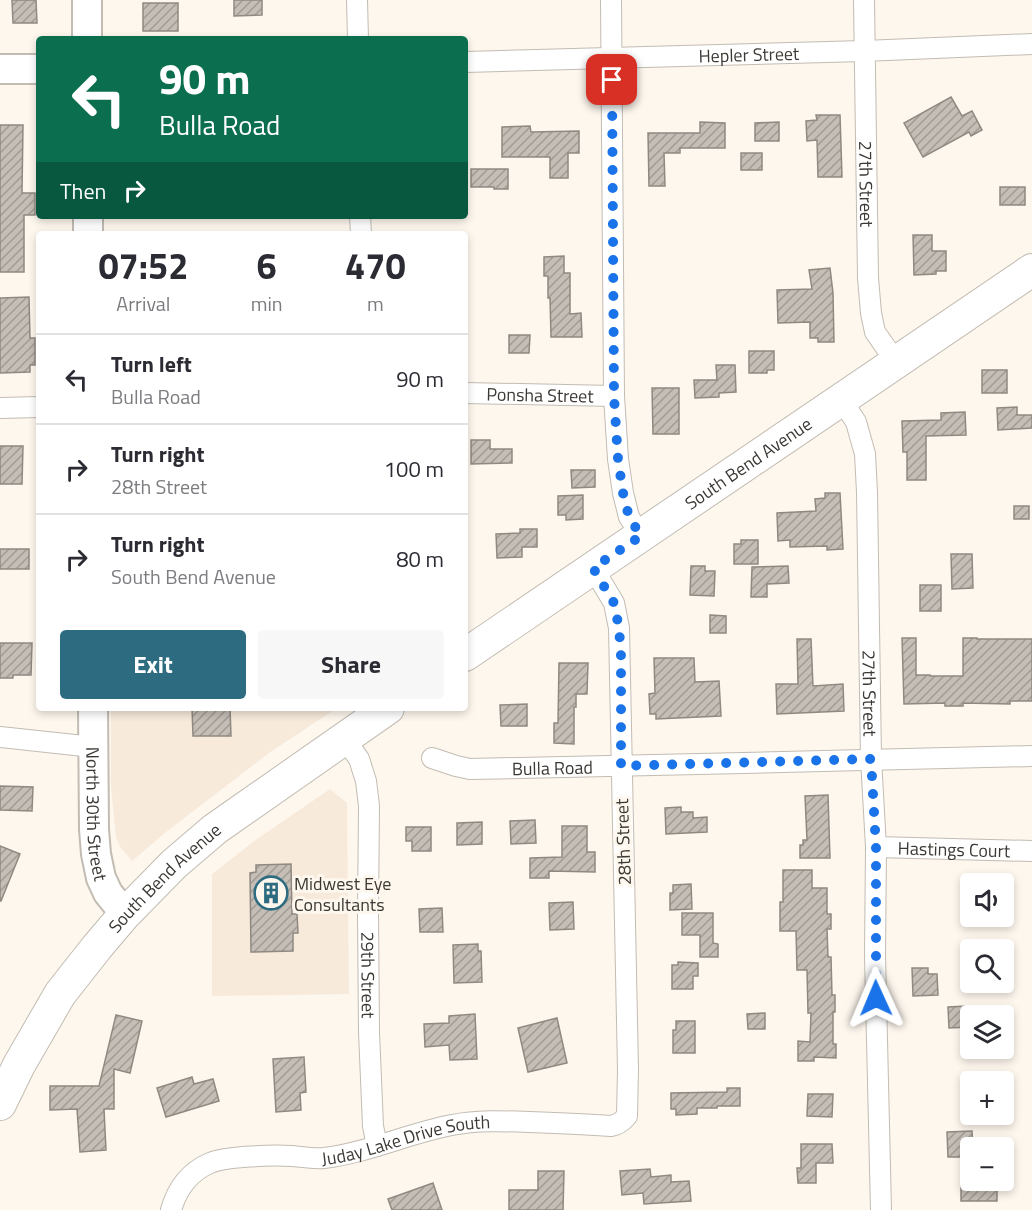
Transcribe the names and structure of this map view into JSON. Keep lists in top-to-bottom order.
{
  "streets": {
    "main road": ["South Bend Avenue"],
    "street": [
      "Hepler Street",
      "27th Street",
      "Ponsha Street",
      "Bulla Road",
      "North 30th Street",
      "28th Street",
      "Hastings Court",
      "29th Street",
      "Juday Lake Drive South"
    ]
  },
  "crossings": [
    ["Hepler Street", "27th Street"],
    ["27th Street", "South Bend Avenue"],
    ["27th Street", "Bulla Road"],
    ["27th Street", "Hastings Court"],
    ["South Bend Avenue", "North 30th Street"],
    ["South Bend Avenue", "28th Street"],
    ["South Bend Avenue", "29th Street"],
    ["Bulla Road", "28th Street"],
    ["28th Street", "Juday Lake Drive South"],
    ["29th Street", "Juday Lake Drive South"]
  ],
  "places": {
    "building": ["Midwest Eye Consultants"]
  },
  "page": {
    "turn": ["90 m", "Bulla Road"],
    "then": "Then",
    "eta": [
      "07:52",
      "Arrival",
      "6",
      "min",
      "470",
      "m"
    ],
    "list": [
      {
        "name": "Turn left",
        "note": "Bulla Road",
        "value": "90 m"
      },
      {
        "name": "Turn right",
        "note": "28th Street",
        "value": "100 m"
      },
      {
        "name": "Turn right",
        "note": "South Bend Avenue",
        "value": "80 m"
      }
    ],
    "buttons": ["Exit", "Share"],
    "map_buttons": ["+", "−"]
  }
}
